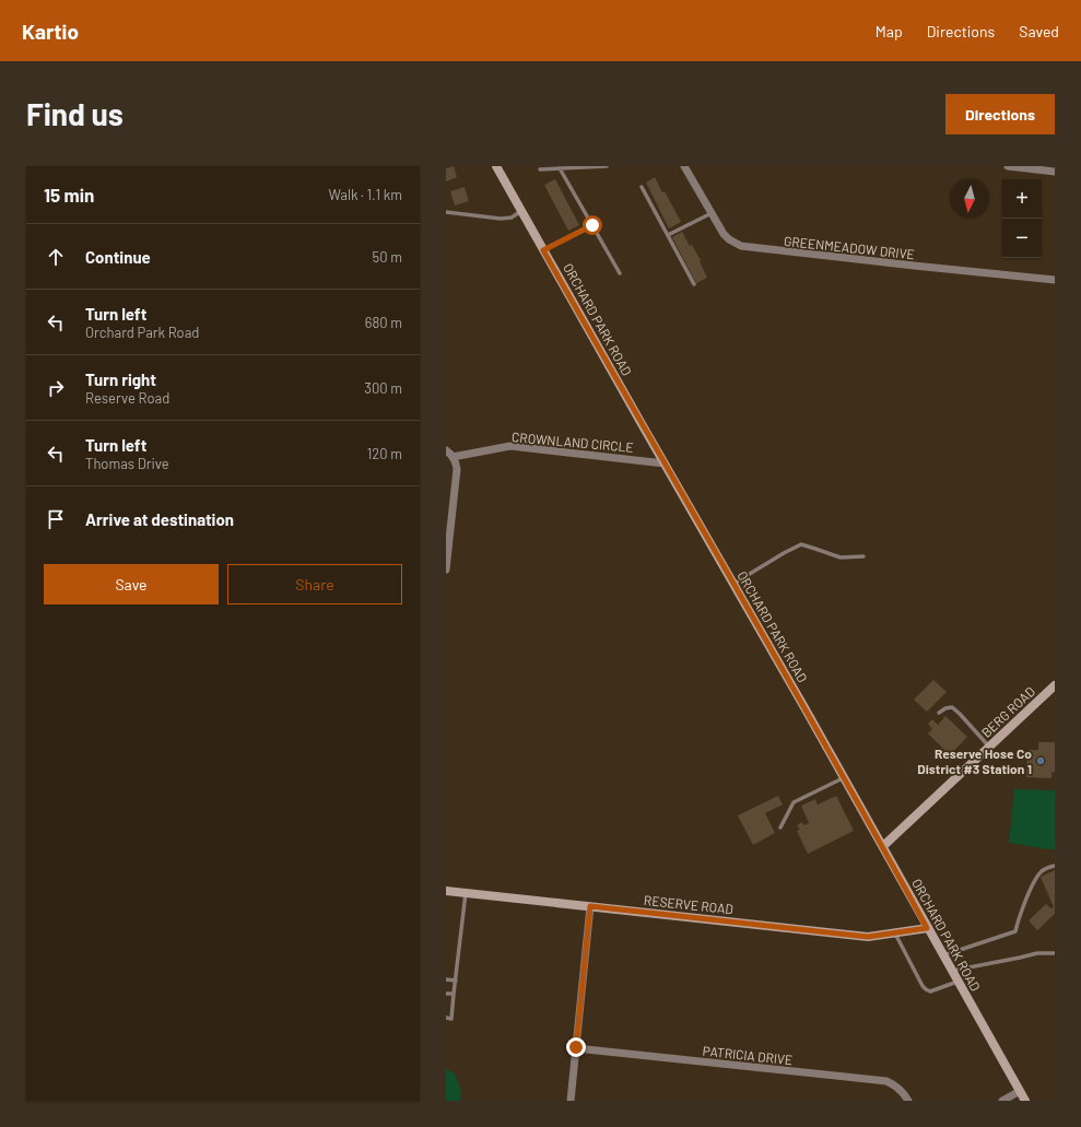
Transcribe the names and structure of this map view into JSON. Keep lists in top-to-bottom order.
{
  "streets": {
    "main road": ["ORCHARD PARK ROAD", "BERG ROAD", "RESERVE ROAD"],
    "street": ["GREENMEADOW DRIVE", "CROWNLAND CIRCLE", "PATRICIA DRIVE"]
  },
  "crossings": [
    ["ORCHARD PARK ROAD", "CROWNLAND CIRCLE"],
    ["ORCHARD PARK ROAD", "BERG ROAD"],
    ["ORCHARD PARK ROAD", "RESERVE ROAD"]
  ],
  "places": ["Reserve Hose Co District #3 Station 1"],
  "north": "bottom",
  "page": {
    "header": "Kartio",
    "nav": ["Map", "Directions", "Saved"],
    "buttons": [
      "Directions",
      ["Save", "Share"]
    ],
    "title": "Find us",
    "heading": ["15 min", "Walk · 1.1 km"],
    "map_buttons": ["+", "−"],
    "list": [
      ["Continue", "50 m"],
      ["Turn left", "Orchard Park Road", "680 m"],
      ["Turn right", "Reserve Road", "300 m"],
      ["Turn left", "Thomas Drive", "120 m"],
      "Arrive at destination"
    ]
  }
}
